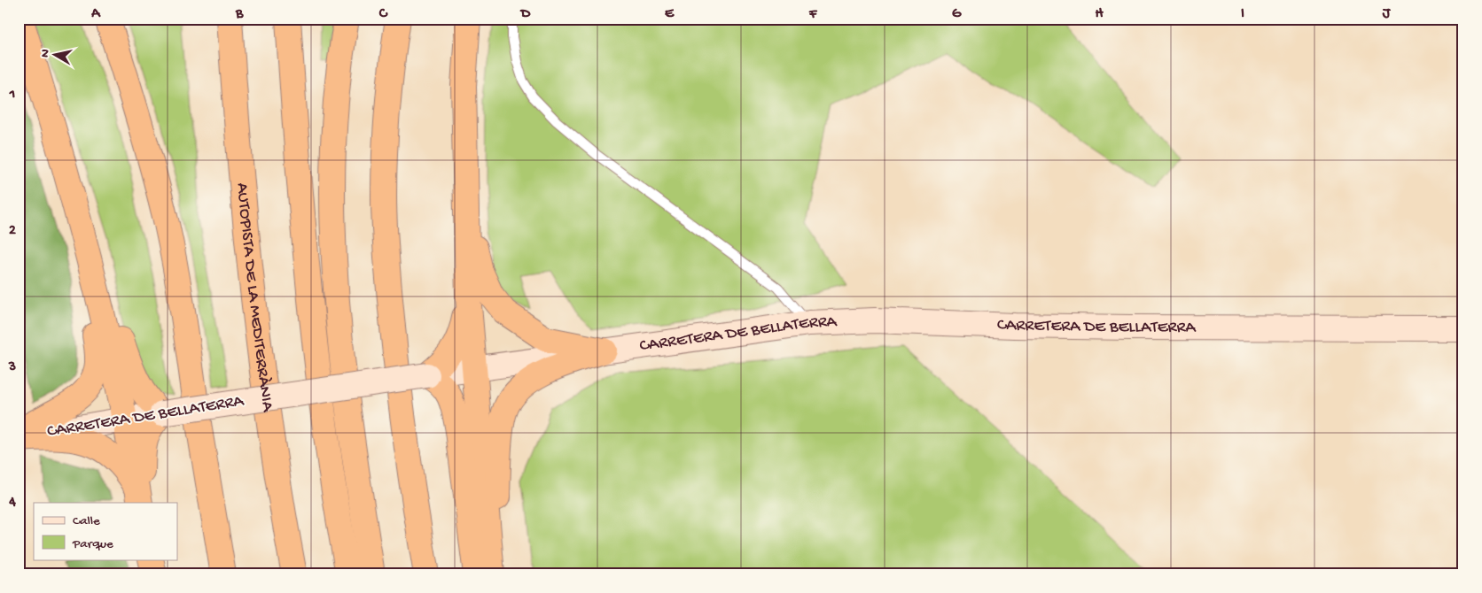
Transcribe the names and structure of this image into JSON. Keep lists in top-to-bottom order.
{
  "streets": {
    "highway": ["AUTOPISTA DE LA MEDITERRÀNIA"],
    "street": ["CARRETERA DE BELLATERRA"]
  },
  "legend": ["Calle", "Parque"],
  "north": "left",
  "grid": {
    "columns": [
      "A",
      "B",
      "C",
      "D",
      "E",
      "F",
      "G",
      "H",
      "I",
      "J"
    ],
    "rows": [
      "1",
      "2",
      "3",
      "4"
    ]
  }
}
